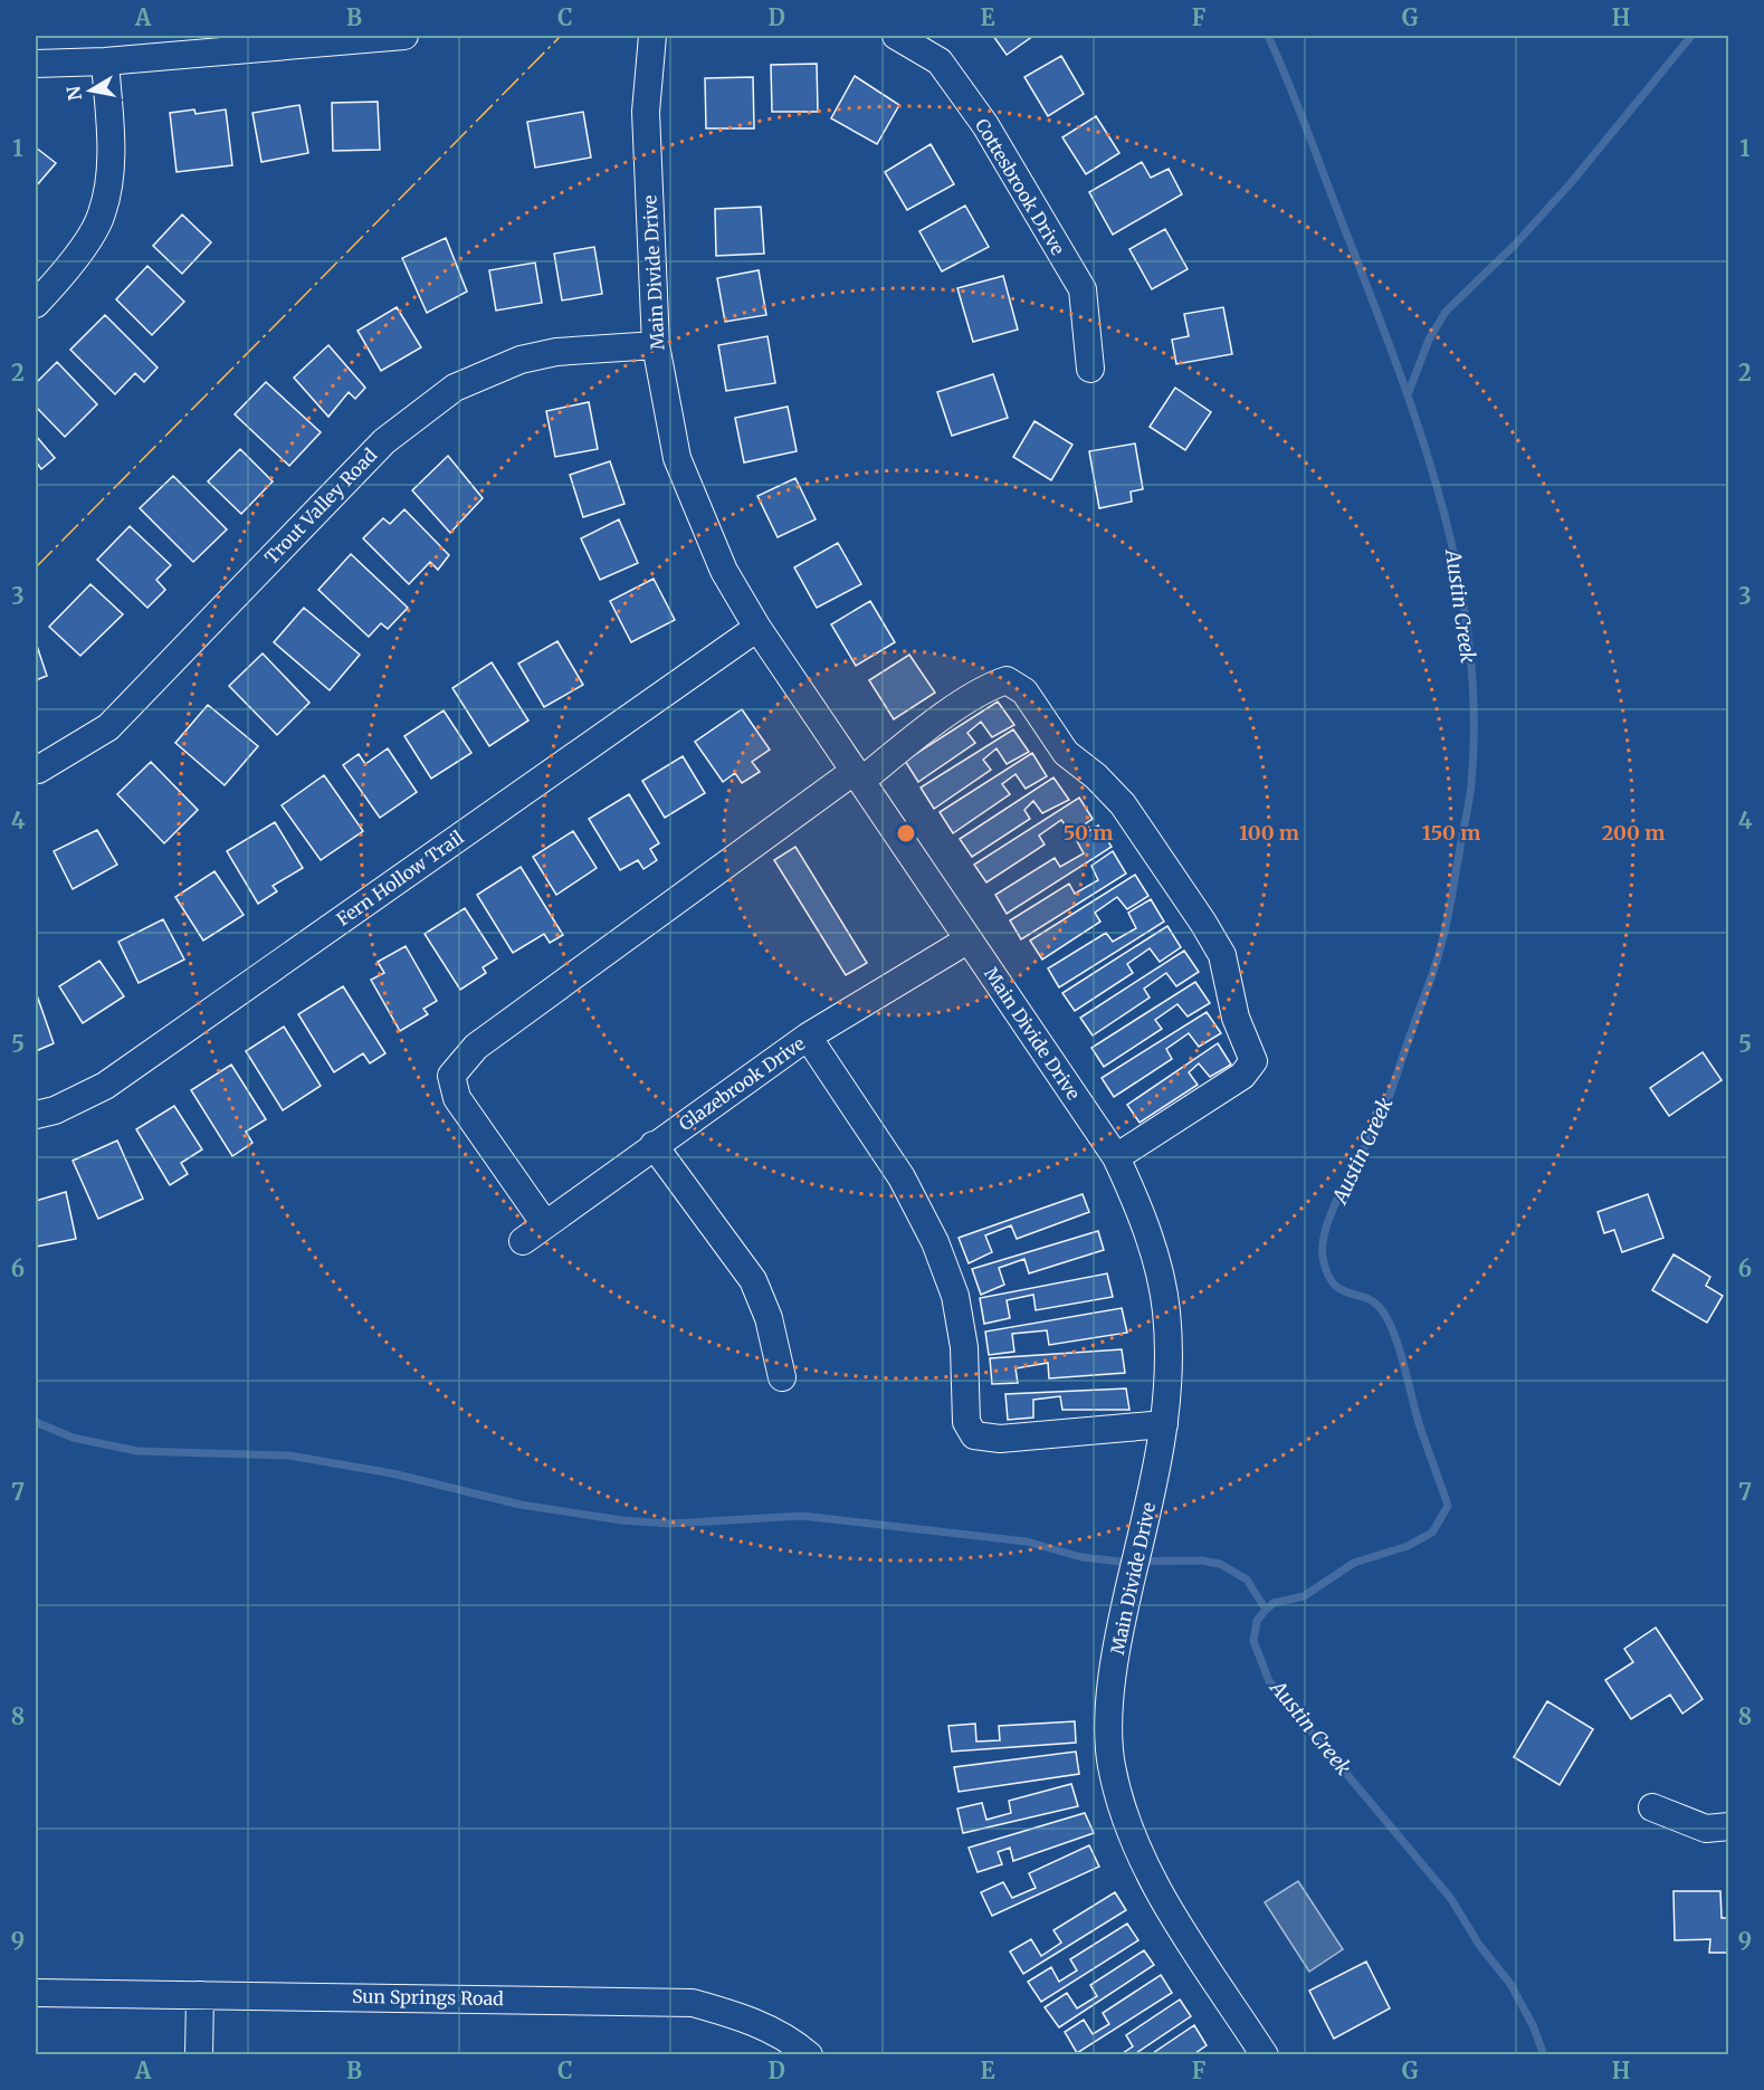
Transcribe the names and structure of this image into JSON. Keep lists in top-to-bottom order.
{
  "streets": {
    "street": [
      "Cottesbrook Drive",
      "Main Divide Drive",
      "Trout Valley Road",
      "Fern Hollow Trail",
      "Glazebrook Drive",
      "Sun Springs Road"
    ]
  },
  "crossings": [
    ["Main Divide Drive", "Trout Valley Road"],
    ["Main Divide Drive", "Fern Hollow Trail"],
    ["Main Divide Drive", "Glazebrook Drive"]
  ],
  "water": ["Austin Creek"],
  "north": "left",
  "grid": {
    "columns": [
      "A",
      "B",
      "C",
      "D",
      "E",
      "F",
      "G",
      "H"
    ],
    "rows": [
      "1",
      "2",
      "3",
      "4",
      "5",
      "6",
      "7",
      "8",
      "9"
    ]
  },
  "rings": [
    "50 m",
    "100 m",
    "150 m",
    "200 m"
  ]
}
